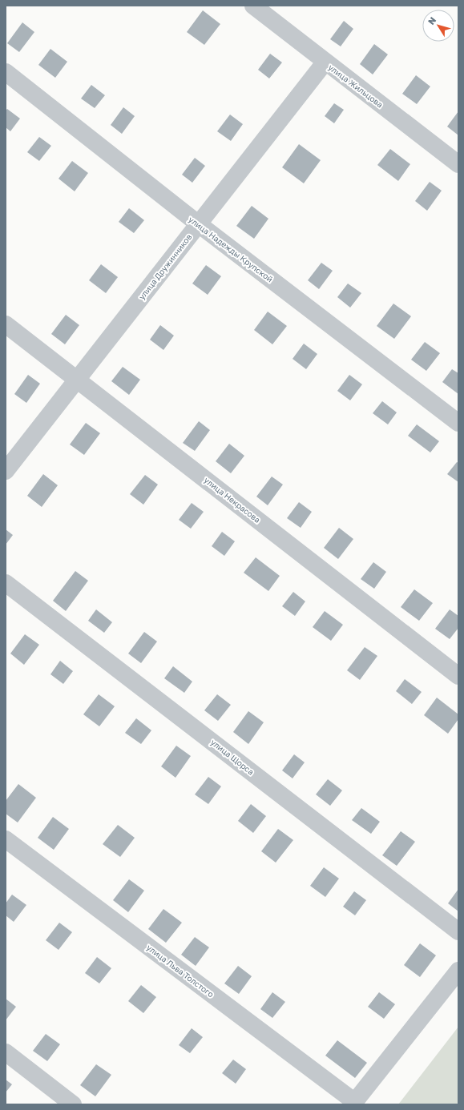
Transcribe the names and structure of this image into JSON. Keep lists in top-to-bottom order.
{
  "streets": {
    "street": [
      "улица Жильцова",
      "улица Надежды Крупской",
      "улица Дружинников",
      "улица Некрасова",
      "улица Щорса",
      "улица Льва Толстого"
    ]
  },
  "crossings": [
    ["улица Жильцова", "улица Дружинников"],
    ["улица Надежды Крупской", "улица Дружинников"],
    ["улица Дружинников", "улица Некрасова"]
  ],
  "north": "top left"
}
